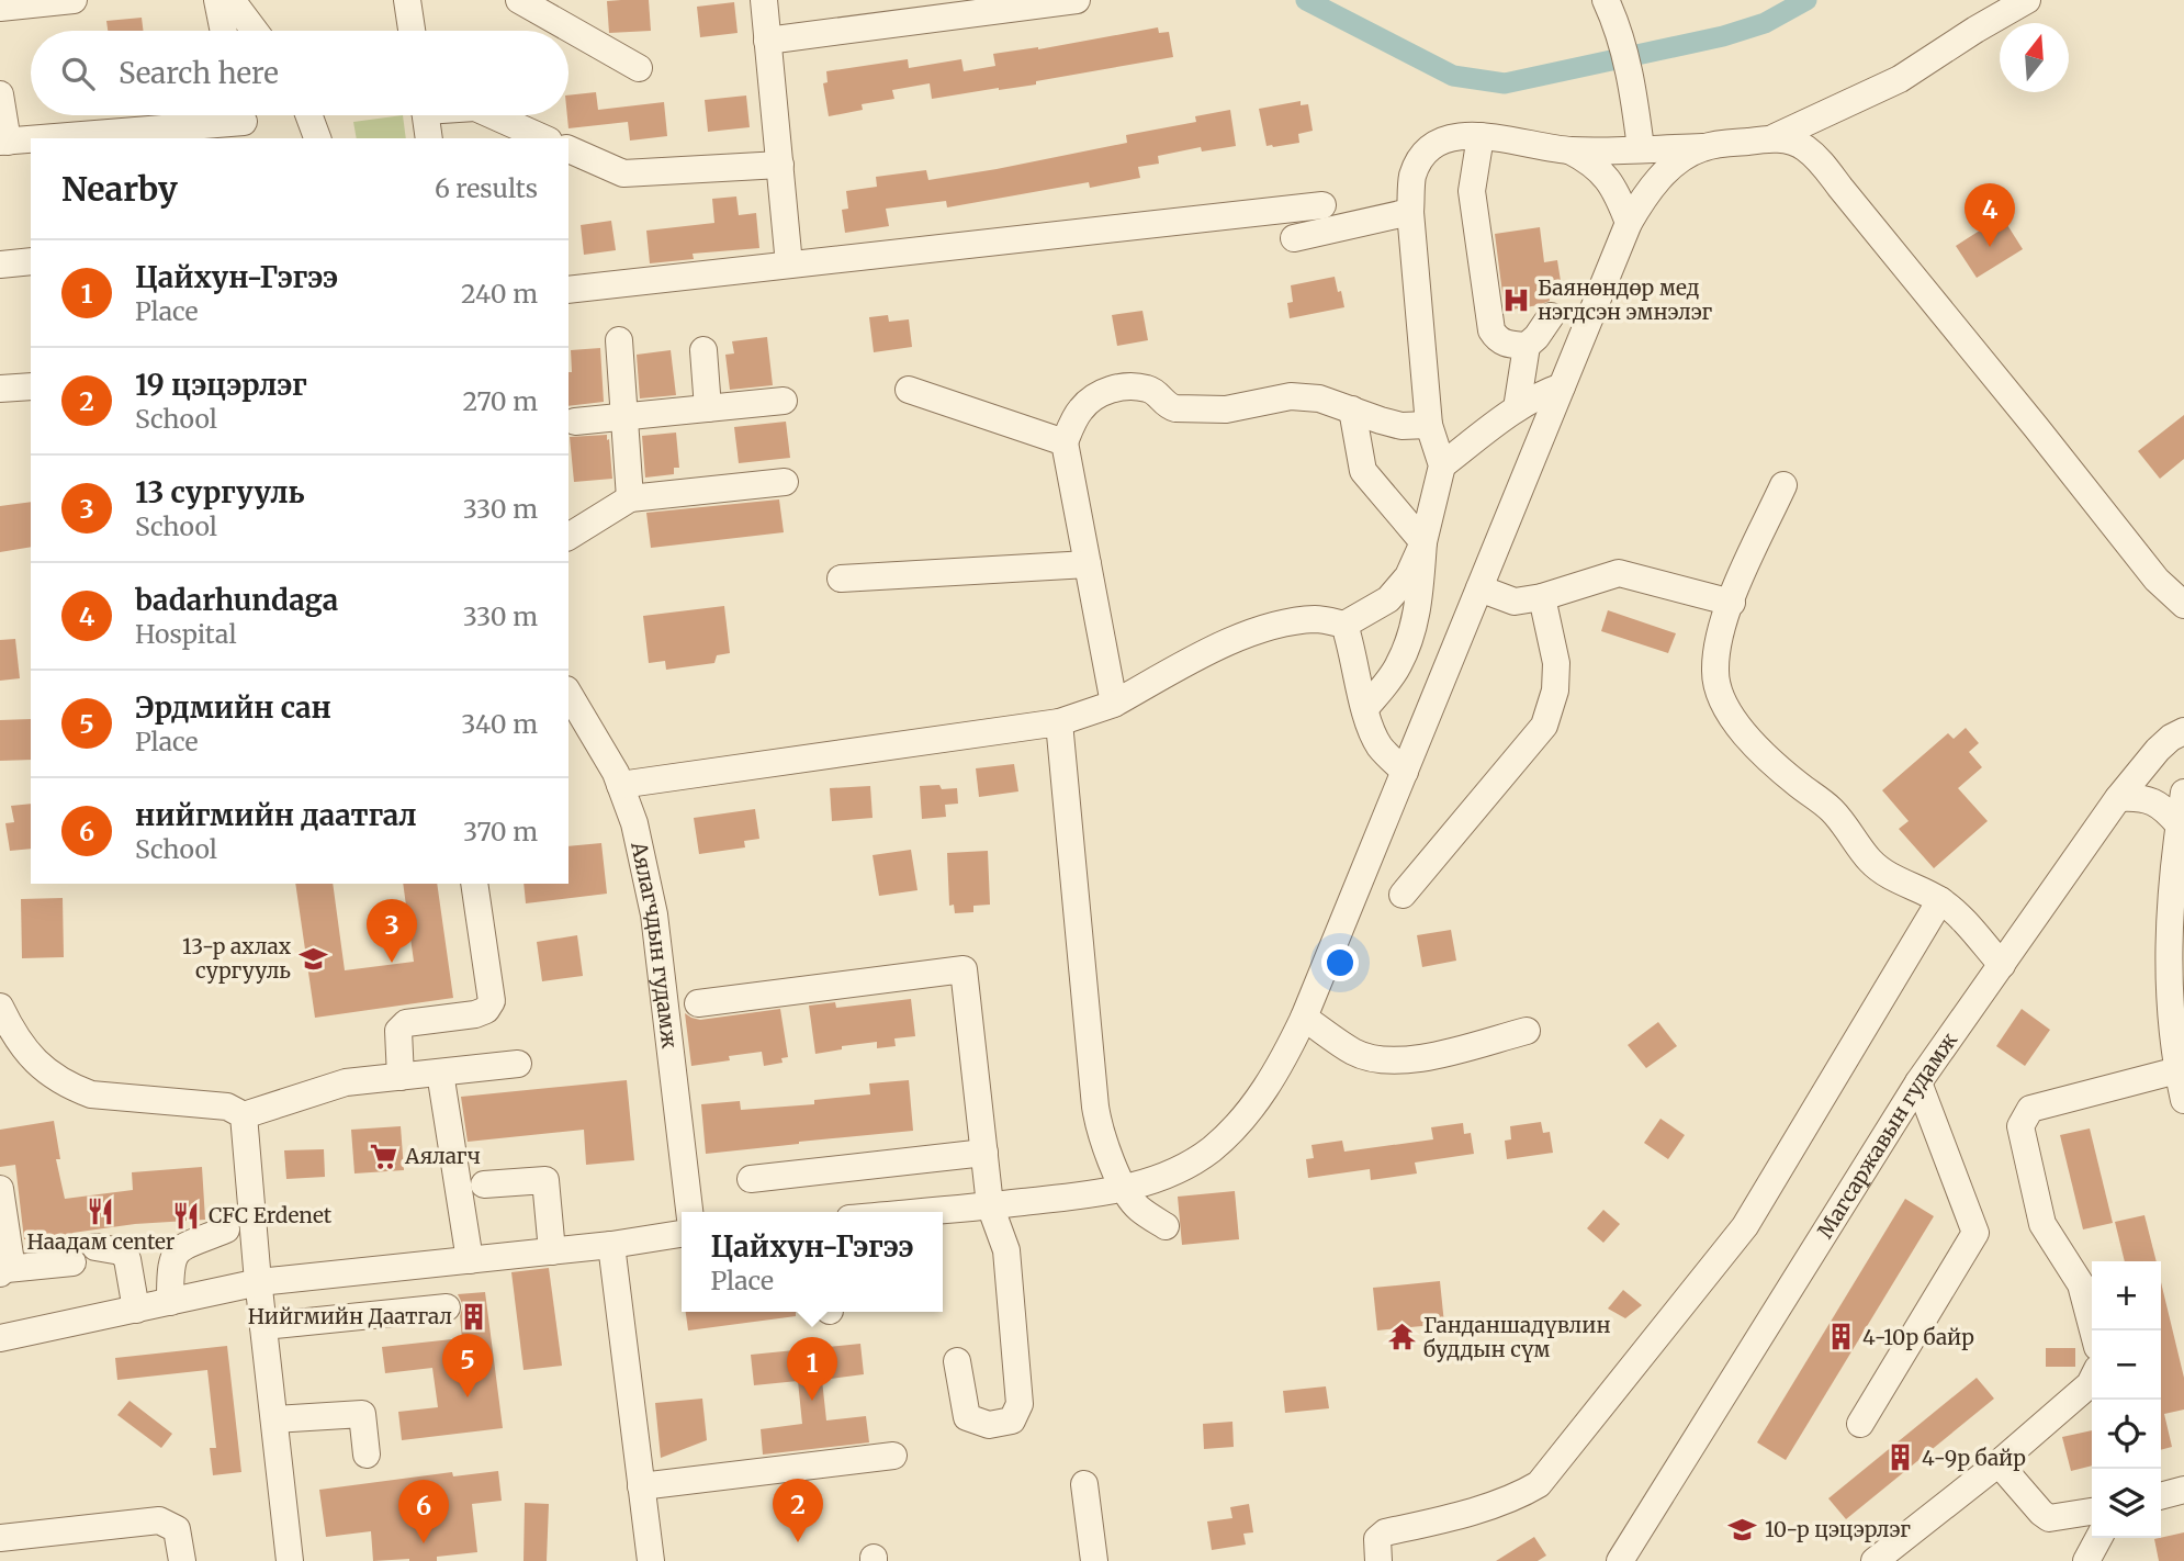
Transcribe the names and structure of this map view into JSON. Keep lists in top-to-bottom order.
{
  "streets": {
    "street": ["Аялагчдын гудамж", "Магсаржавын гудамж"]
  },
  "places": {
    "hospital": ["Баянөндөр мед нэгдсэн эмнэлэг"],
    "school or university": ["13-р ахлах сургууль", "10-р цэцэрлэг"],
    "supermarket": ["Аялагч"],
    "restaurant": ["Наадам center", "CFC Erdenet"],
    "building": ["Нийгмийн Даатгал", "4-10р байр", "4-9р байр"],
    "temple": ["Ганданшадүвлин буддын сүм"]
  },
  "north": "top",
  "page": {
    "search": "Search here",
    "heading": ["Nearby", "6 results"],
    "pins": [
      "4",
      "3",
      "5",
      "1",
      "2",
      "6"
    ],
    "list": [
      {
        "mark": "1",
        "name": "Цайхун-Гэгээ",
        "note": "Place",
        "value": "240 m"
      },
      {
        "mark": "2",
        "name": "19 цэцэрлэг",
        "note": "School",
        "value": "270 m"
      },
      {
        "mark": "3",
        "name": "13 сургууль",
        "note": "School",
        "value": "330 m"
      },
      {
        "mark": "4",
        "name": "badarhundaga",
        "note": "Hospital",
        "value": "330 m"
      },
      {
        "mark": "5",
        "name": "Эрдмийн сан",
        "note": "Place",
        "value": "340 m"
      },
      {
        "mark": "6",
        "name": "нийгмийн даатгал",
        "note": "School",
        "value": "370 m"
      }
    ],
    "popup": ["Цайхун-Гэгээ", "Place"],
    "map_buttons": ["+", "−"]
  }
}
